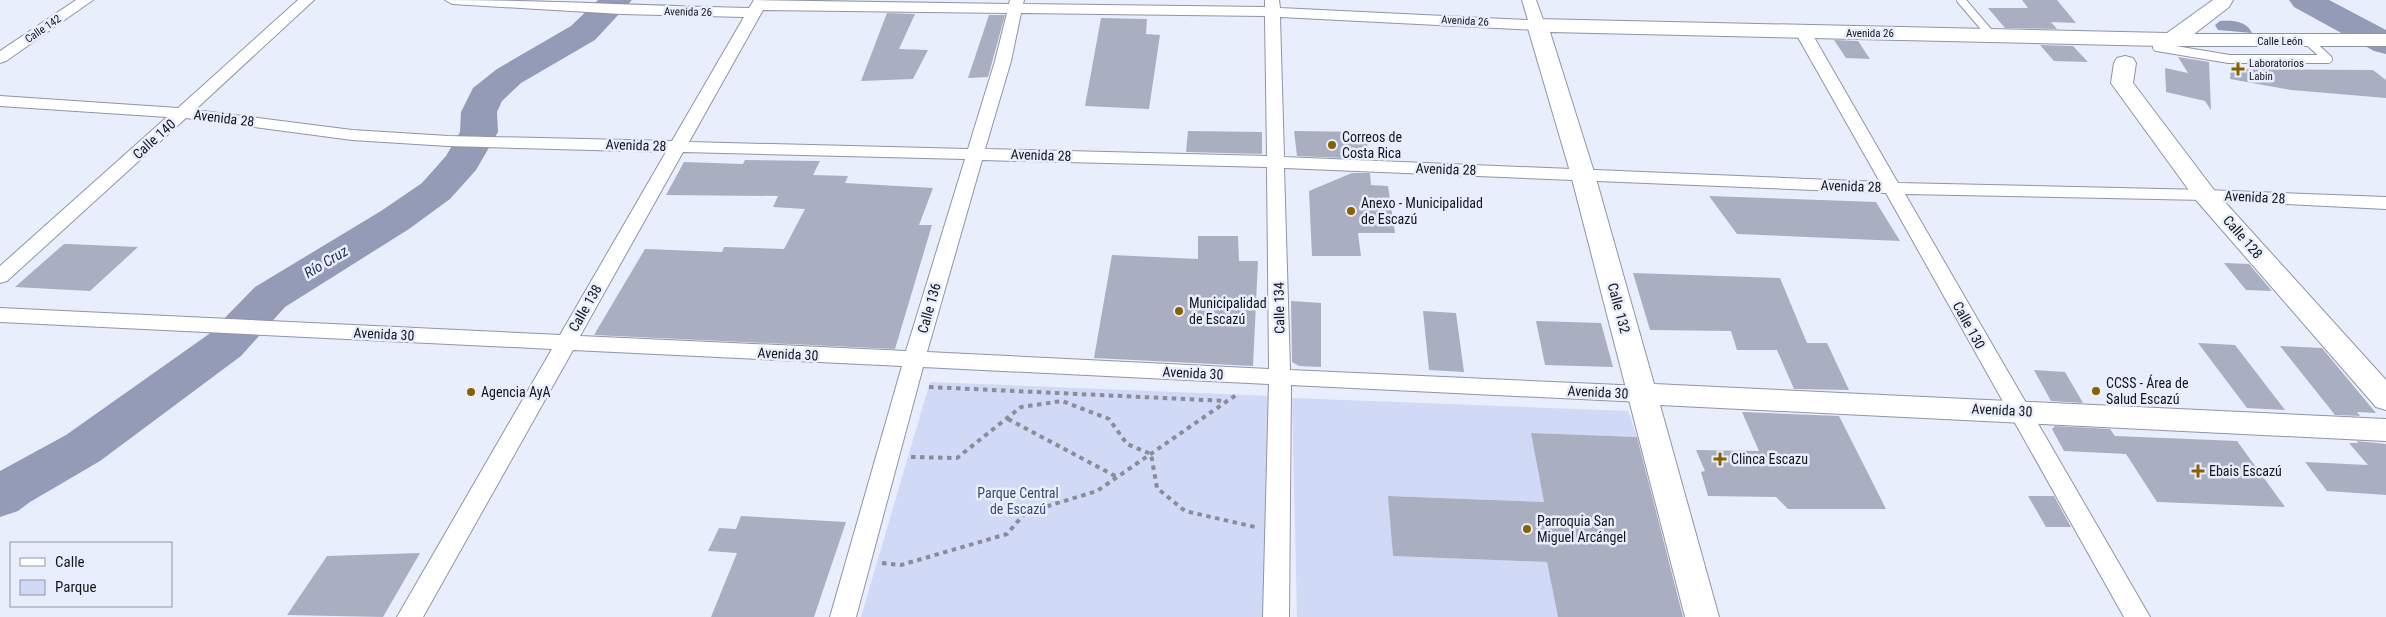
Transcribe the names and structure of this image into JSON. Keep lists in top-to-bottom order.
{
  "streets": {
    "main road": [
      "Avenida 26",
      "Calle León",
      "Calle 128",
      "Calle 132",
      "Avenida 30"
    ],
    "street": [
      "Calle 142",
      "Avenida 28",
      "Calle 140",
      "Calle 138",
      "Calle 136",
      "Calle 134",
      "Calle 130"
    ]
  },
  "crossings": [
    ["Avenida 26", "Calle León"],
    ["Avenida 26", "Calle 138"],
    ["Avenida 26", "Calle 136"],
    ["Avenida 26", "Calle 134"],
    ["Avenida 26", "Calle 132"],
    ["Avenida 26", "Calle 130"],
    ["Avenida 28", "Calle 140"],
    ["Avenida 28", "Calle 128"],
    ["Avenida 28", "Calle 138"],
    ["Avenida 28", "Calle 136"],
    ["Avenida 28", "Calle 134"],
    ["Avenida 28", "Calle 132"],
    ["Avenida 28", "Calle 130"],
    ["Calle 138", "Avenida 30"],
    ["Calle 136", "Avenida 30"],
    ["Calle 134", "Avenida 30"],
    ["Calle 132", "Avenida 30"],
    ["Calle 130", "Avenida 30"]
  ],
  "water": ["Río Cruz"],
  "parks": ["Parque Central de Escazú"],
  "places": {
    "health": ["Laboratorios Labin", "Clinca Escazu", "Ebais Escazú"],
    "other": [
      "Correos de Costa Rica",
      "Anexo - Municipalidad de Escazú",
      "Municipalidad de Escazú",
      "CCSS - Área de Salud Escazú",
      "Agencia AyA",
      "Parroquia San Miguel Arcángel"
    ]
  },
  "legend": ["Calle", "Parque"]
}
